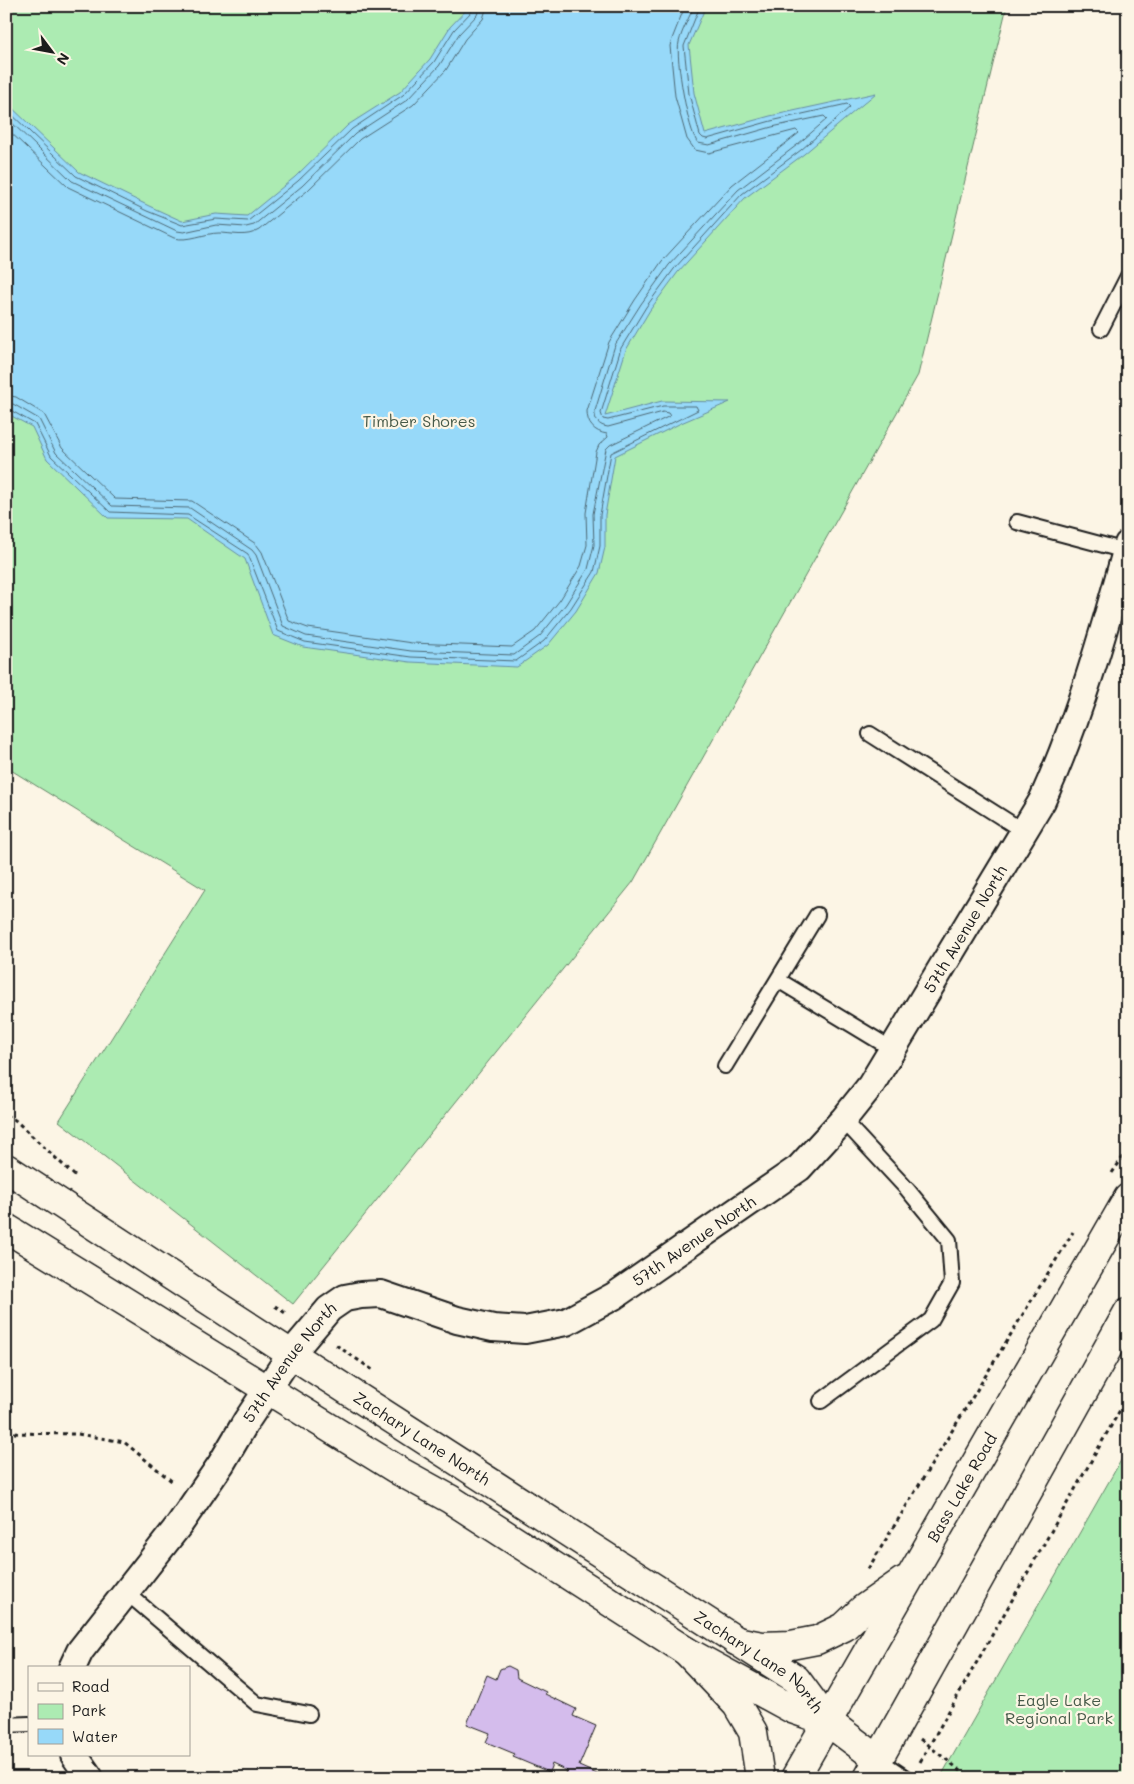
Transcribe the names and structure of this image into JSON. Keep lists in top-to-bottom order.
{
  "streets": {
    "street": ["57th Avenue North", "Zachary Lane North", "Bass Lake Road"]
  },
  "crossings": [
    ["57th Avenue North", "Zachary Lane North"],
    ["Zachary Lane North", "Bass Lake Road"]
  ],
  "parks": ["Timber Shores", "Eagle Lake Regional Park"],
  "legend": ["Road", "Park", "Water"],
  "north": "bottom right"
}
